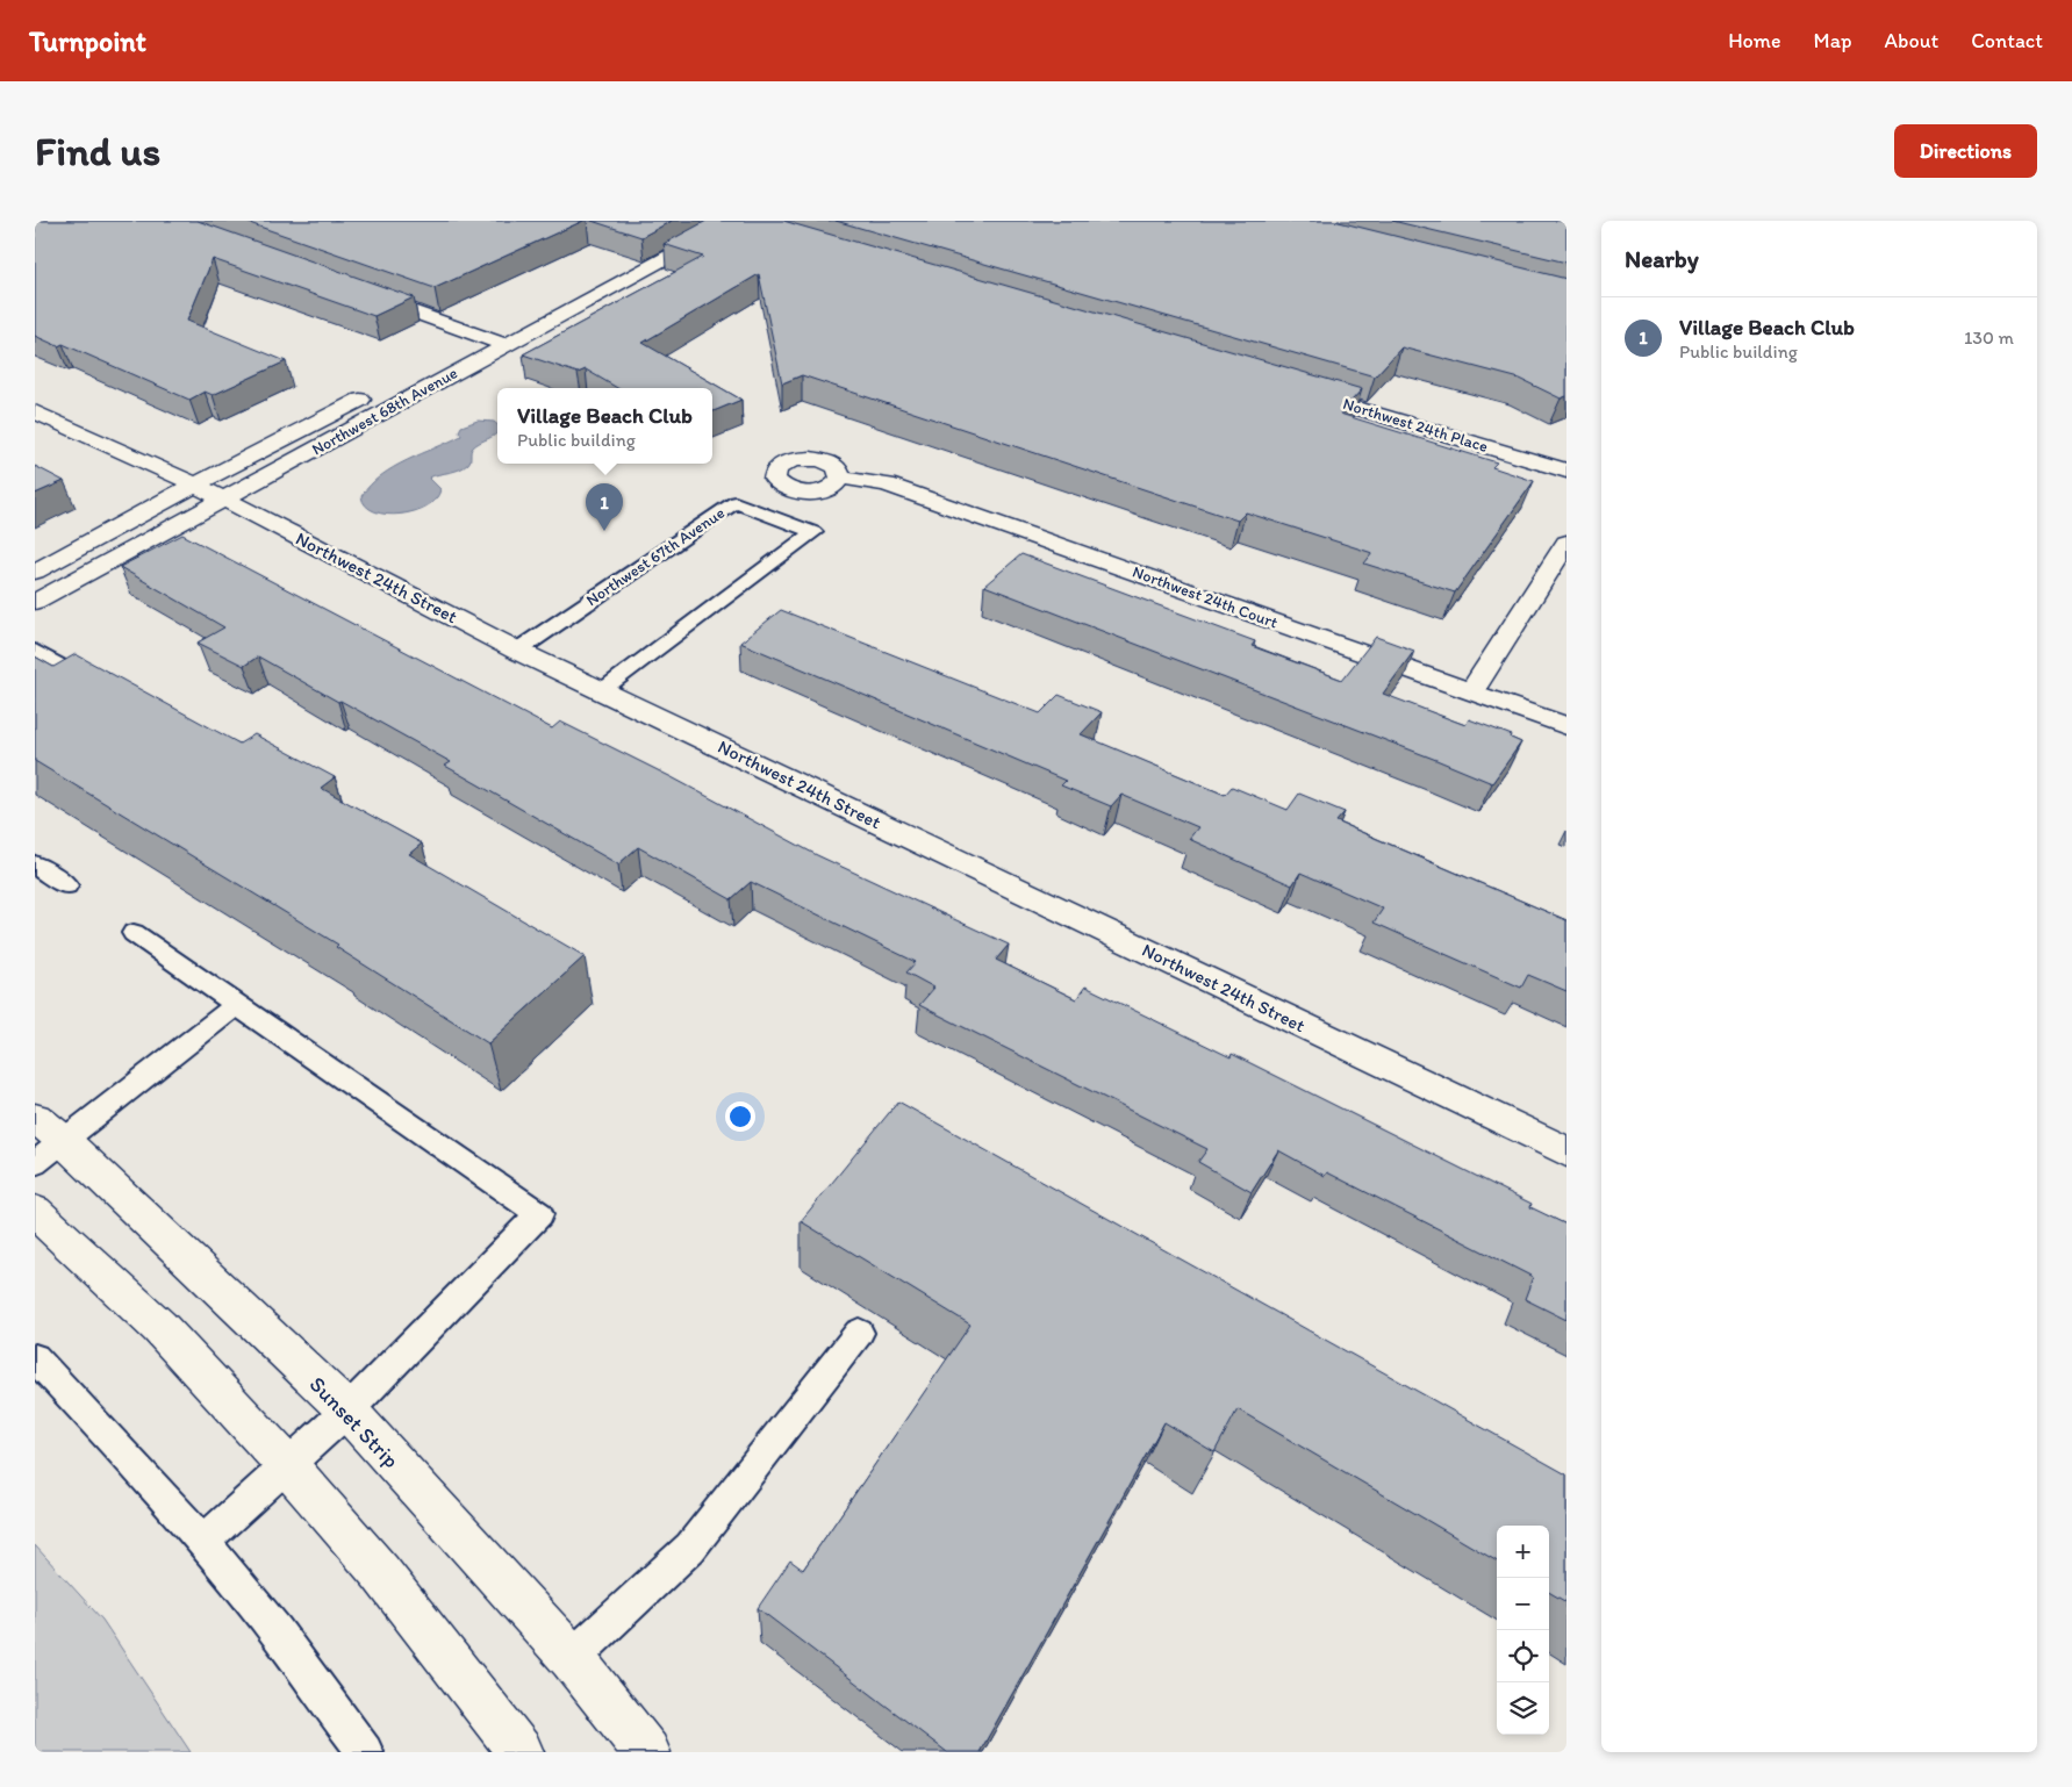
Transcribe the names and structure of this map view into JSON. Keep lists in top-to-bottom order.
{
  "streets": {
    "street": [
      "Northwest 68th Avenue",
      "Northwest 24th Place",
      "Northwest 24th Street",
      "Northwest 24th Court",
      "Sunset Strip"
    ],
    "lane": ["Northwest 67th Avenue"]
  },
  "crossings": [
    ["Northwest 68th Avenue", "Northwest 24th Street"],
    ["Northwest 67th Avenue", "Northwest 24th Street"]
  ],
  "page": {
    "header": "Turnpoint",
    "nav": [
      "Home",
      "Map",
      "About",
      "Contact"
    ],
    "buttons": "Directions",
    "title": "Find us",
    "heading": "Nearby",
    "list": [
      {
        "mark": "1",
        "name": "Village Beach Club",
        "note": "Public building",
        "value": "130 m"
      }
    ],
    "popup": ["Village Beach Club", "Public building"],
    "pins": "1",
    "map_buttons": ["+", "−"]
  }
}
